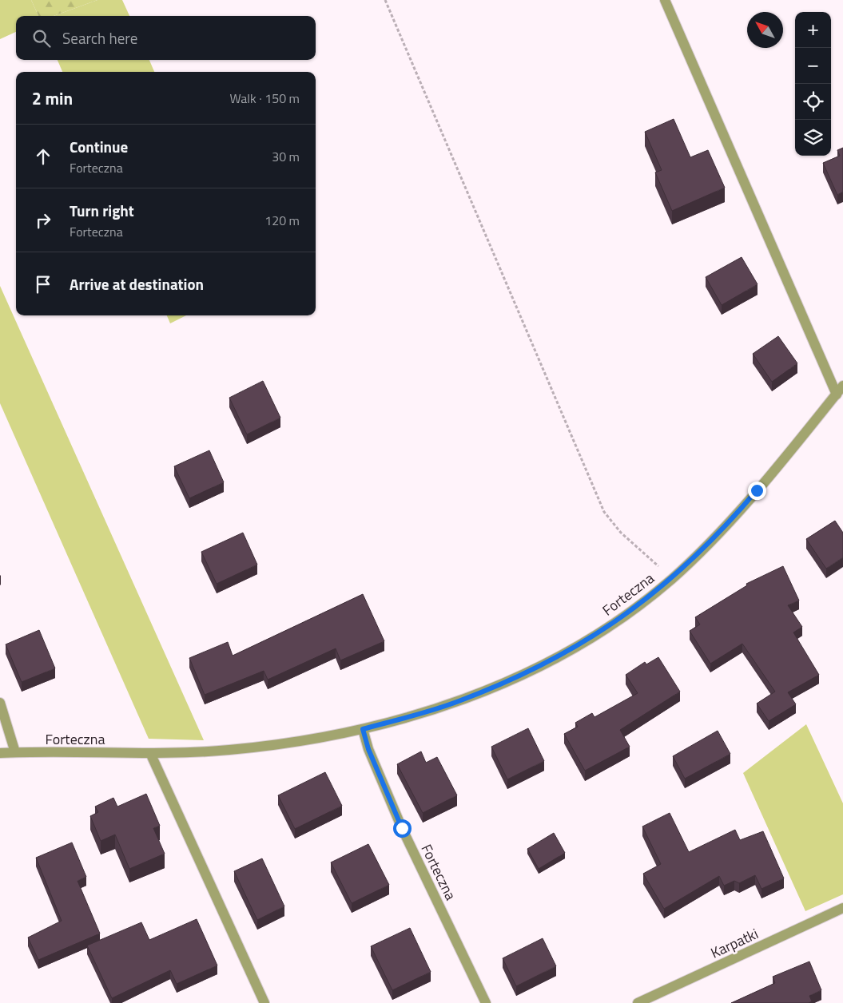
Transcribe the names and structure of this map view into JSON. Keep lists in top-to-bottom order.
{
  "streets": {
    "street": ["Forteczna", "Karpatki"]
  },
  "north": "top left",
  "page": {
    "map_buttons": ["+", "−"],
    "search": "Search here",
    "heading": ["2 min", "Walk · 150 m"],
    "list": [
      ["Continue", "Forteczna", "30 m"],
      ["Turn right", "Forteczna", "120 m"],
      "Arrive at destination"
    ]
  }
}
